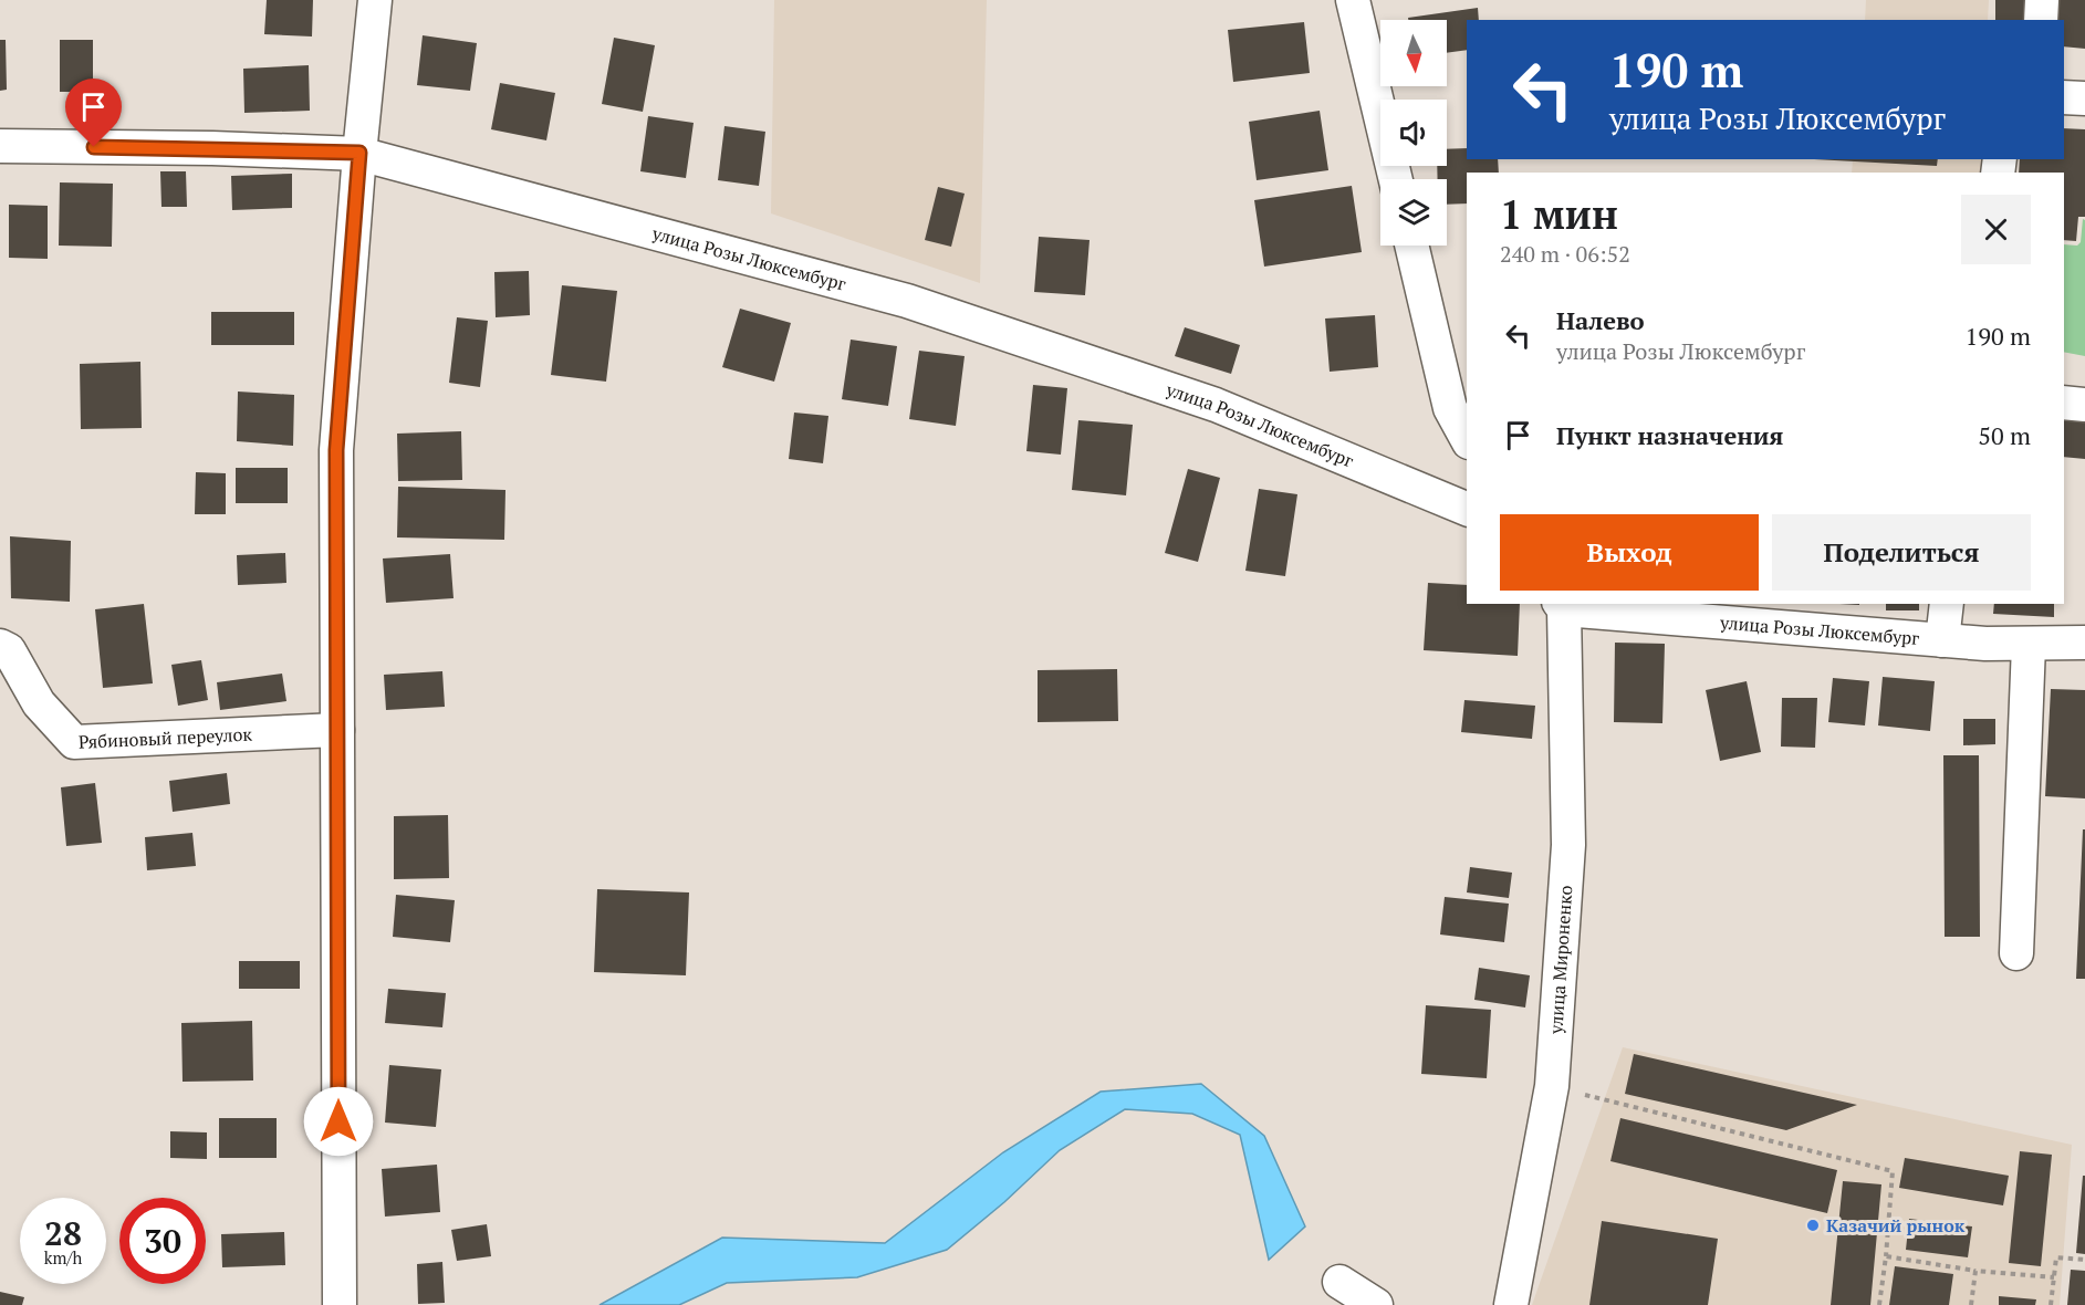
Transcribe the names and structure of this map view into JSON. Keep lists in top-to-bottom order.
{
  "streets": {
    "street": ["улица Розы Люксембург", "Рябиновый переулок", "улица Мироненко"]
  },
  "crossings": [
    ["улица Розы Люксембург", "улица Мироненко"]
  ],
  "places": ["Казачий рынок"],
  "north": "bottom",
  "page": {
    "turn": ["190 m", "улица Розы Люксембург"],
    "heading": ["1 мин", "240 m · 06:52"],
    "list": [
      {
        "name": "Налево",
        "note": "улица Розы Люксембург",
        "value": "190 m"
      },
      {
        "name": "Пункт назначения",
        "value": "50 m"
      }
    ],
    "buttons": ["Выход", "Поделиться"],
    "speed": "28 km/h",
    "limit": "30"
  }
}
